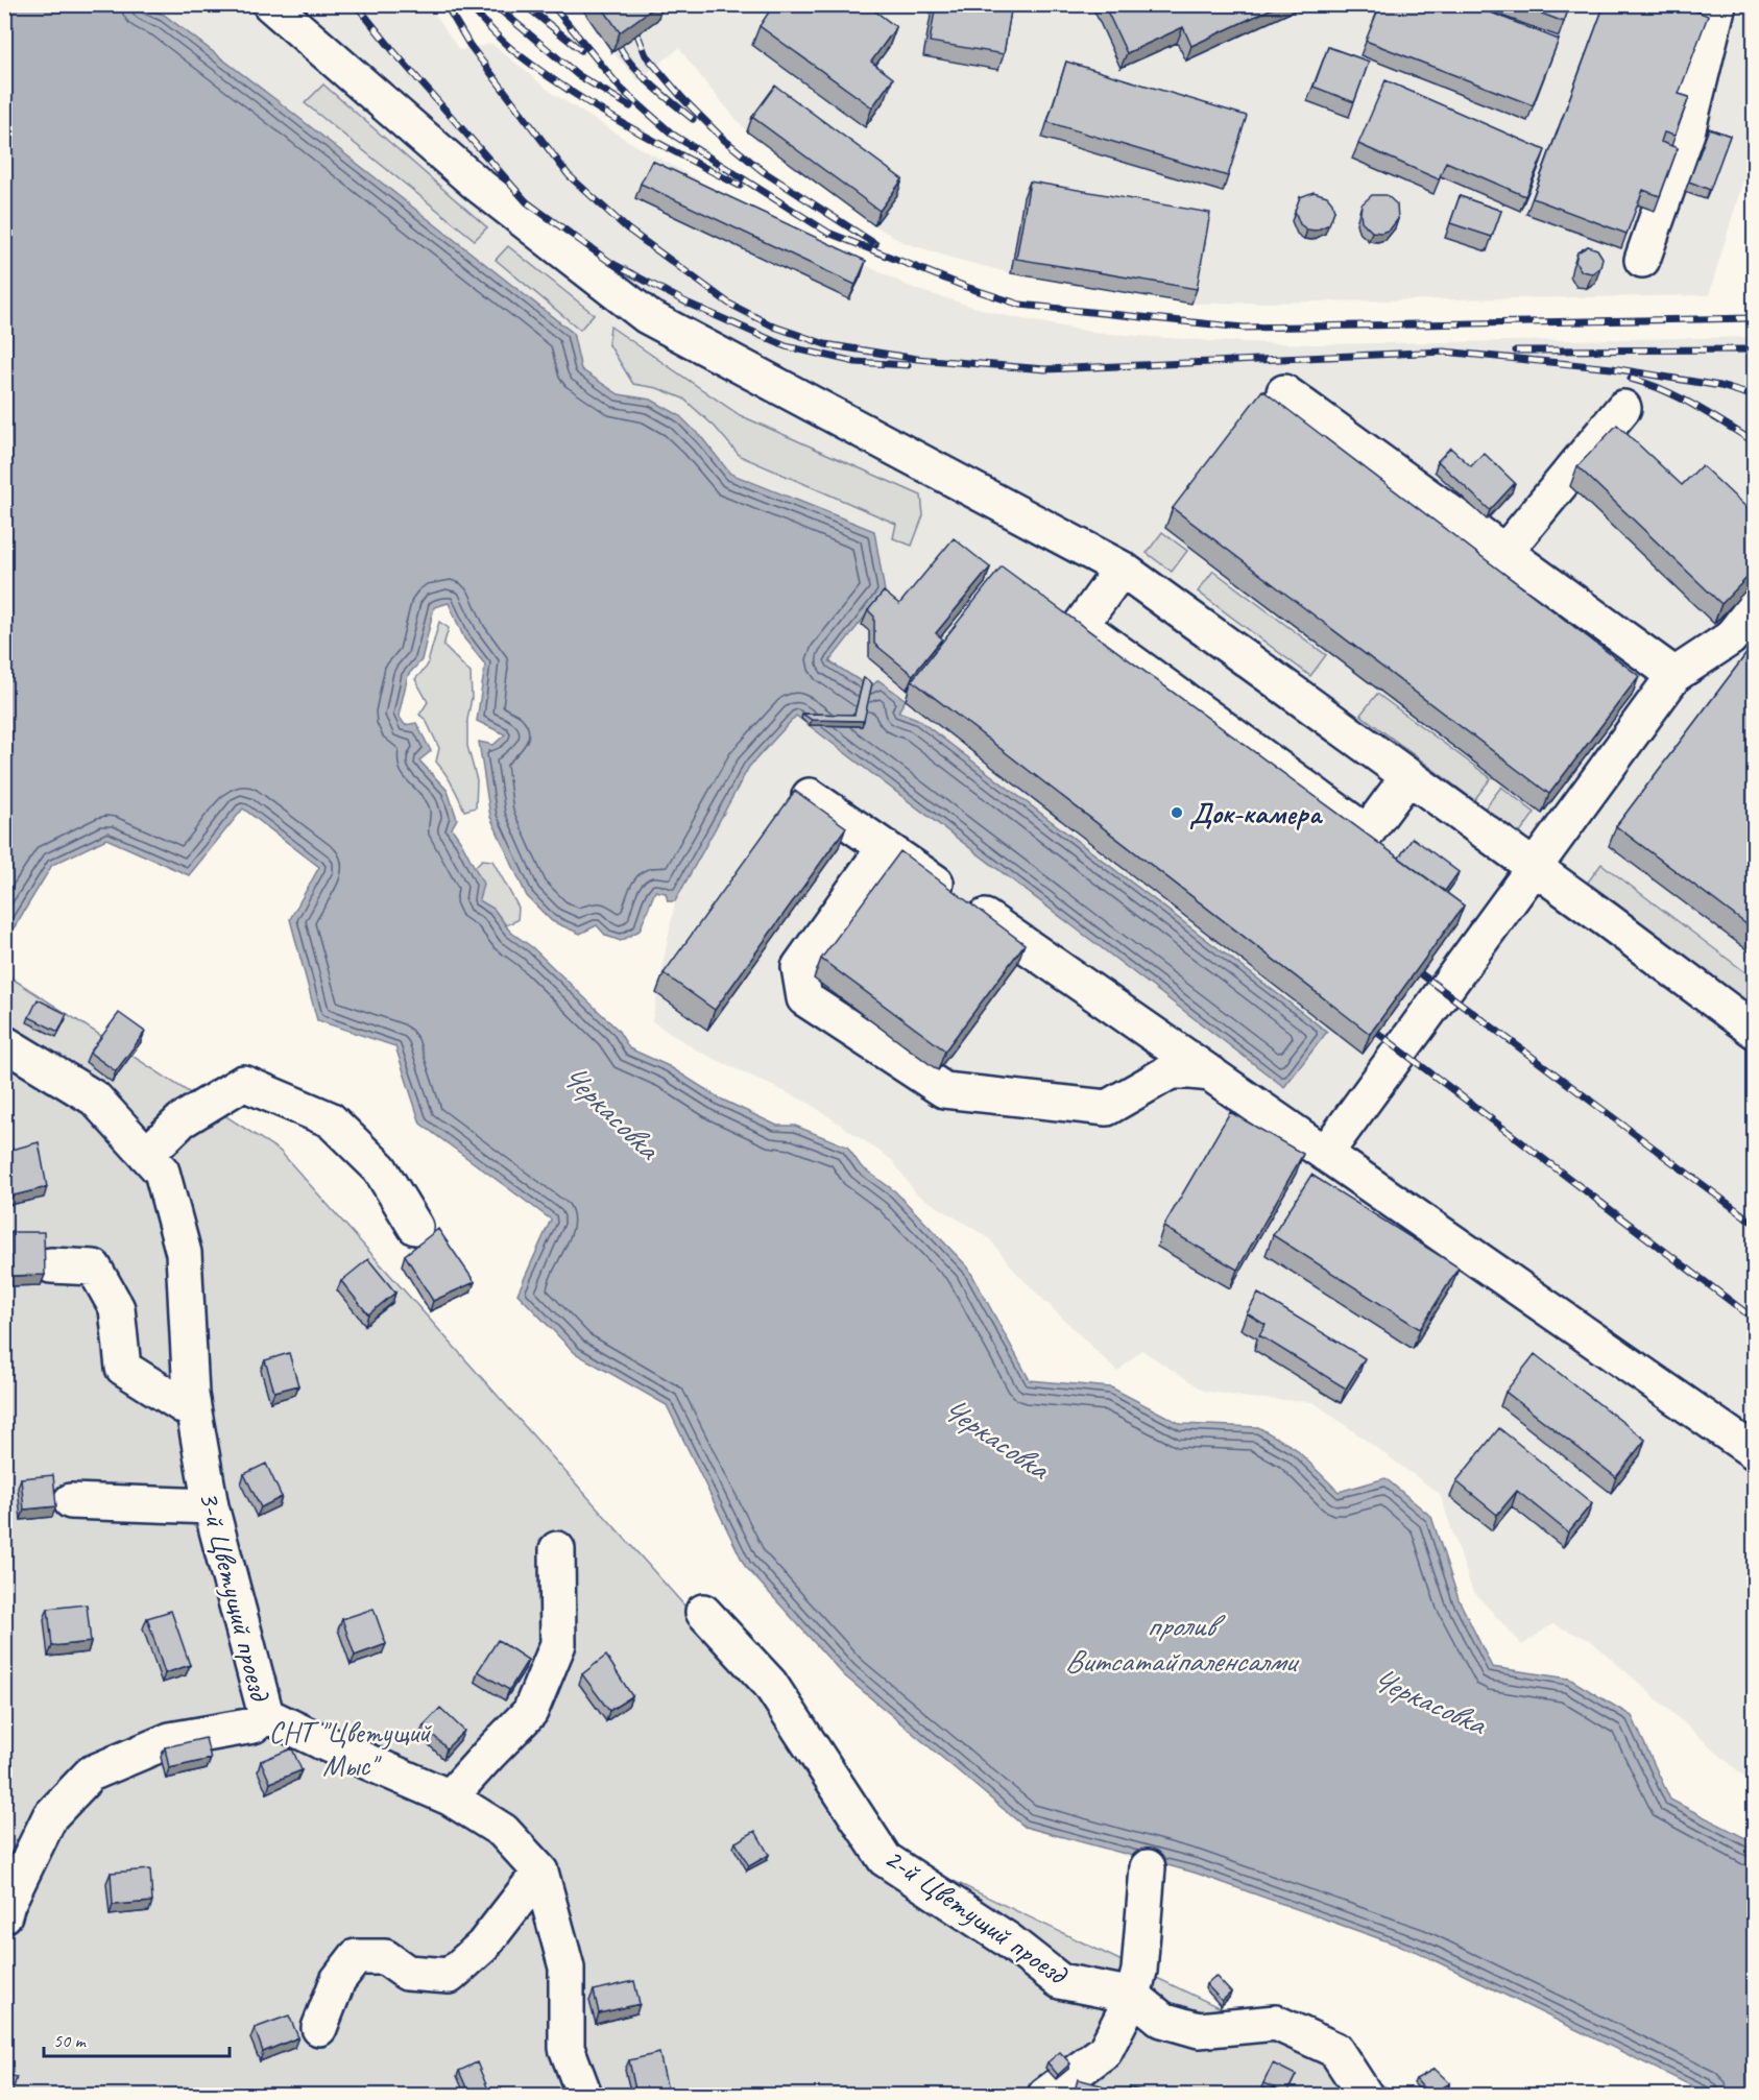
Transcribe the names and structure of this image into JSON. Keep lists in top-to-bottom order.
{
  "streets": {
    "street": ["3-й Цветущий проезд", "2-й Цветущий проезд"]
  },
  "water": ["Черкасовка", "пролив Витсатайпаленсалми"],
  "parks": ["СНТ \"Цветущий Мыс\""],
  "places": ["Док-камера"],
  "scale_bar": "50 m"
}
